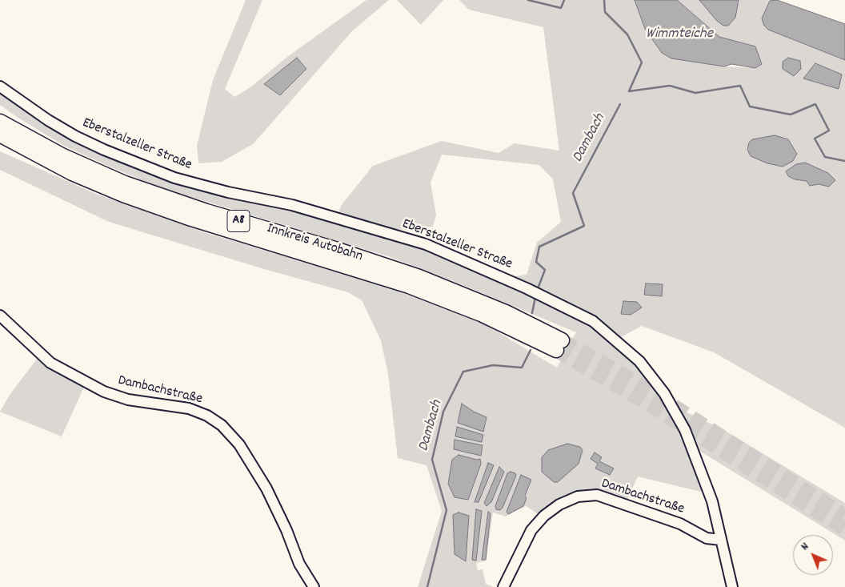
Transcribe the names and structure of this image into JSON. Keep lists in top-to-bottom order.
{
  "streets": {
    "highway": ["A8", "Innkreis Autobahn"],
    "street": ["Eberstalzeller Straße", "Dambachstraße"]
  },
  "crossings": [
    ["Eberstalzeller Straße", "Dambachstraße"]
  ],
  "water": ["Wimmteiche", "Dambach"],
  "north": "top left"
}
